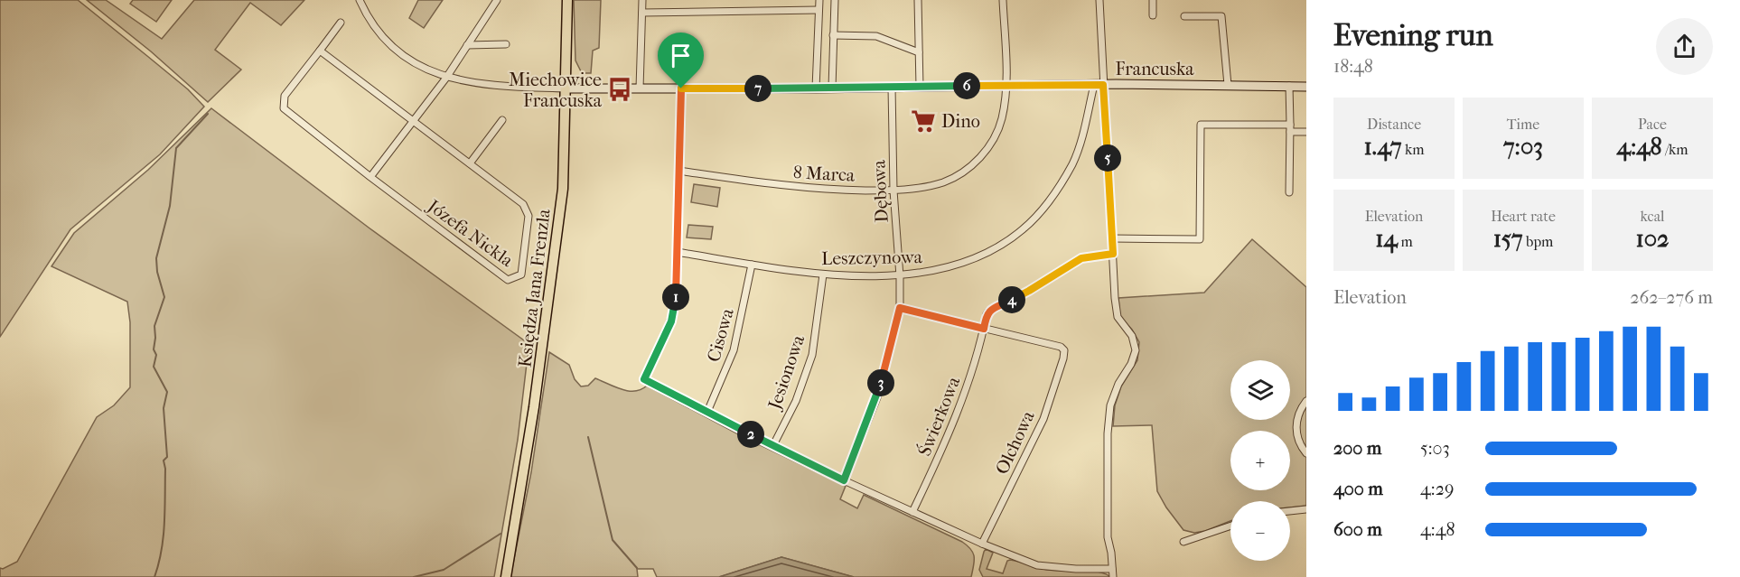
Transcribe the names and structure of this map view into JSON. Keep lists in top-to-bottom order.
{
  "streets": {
    "main road": ["Księdza Jana Frenzla"],
    "street": [
      "Francuska",
      "8 Marca",
      "Dębowa",
      "Józefa Nickla",
      "Leszczynowa",
      "Cisowa",
      "Jesionowa",
      "Świerkowa",
      "Olchowa"
    ]
  },
  "crossings": [
    ["Francuska", "8 Marca"],
    ["Francuska", "Dębowa"],
    ["Francuska", "Leszczynowa"],
    ["Francuska", "Księdza Jana Frenzla"],
    ["8 Marca", "Dębowa"],
    ["Dębowa", "Leszczynowa"],
    ["Leszczynowa", "Cisowa"],
    ["Leszczynowa", "Jesionowa"],
    ["Świerkowa", "Olchowa"]
  ],
  "places": {
    "bus stop": ["Miechowice Francuska"],
    "supermarket": ["Dino"]
  },
  "page": {
    "heading": ["Evening run", "18:48"],
    "pins": [
      "6",
      "7",
      "5",
      "1",
      "4",
      "3",
      "2"
    ],
    "stats": [
      ["Distance", "1.47 km"],
      ["Time", "7:03"],
      ["Pace", "4:48 /km"],
      ["Elevation", "14 m"],
      ["Heart rate", "157 bpm"],
      ["kcal", "102"]
    ],
    "chart": ["Elevation", "262–276 m"],
    "map_buttons": ["+", "−"],
    "list": [
      {
        "name": "200 m",
        "note": "5:03"
      },
      {
        "name": "400 m",
        "note": "4:29"
      },
      {
        "name": "600 m",
        "note": "4:48"
      }
    ]
  }
}
